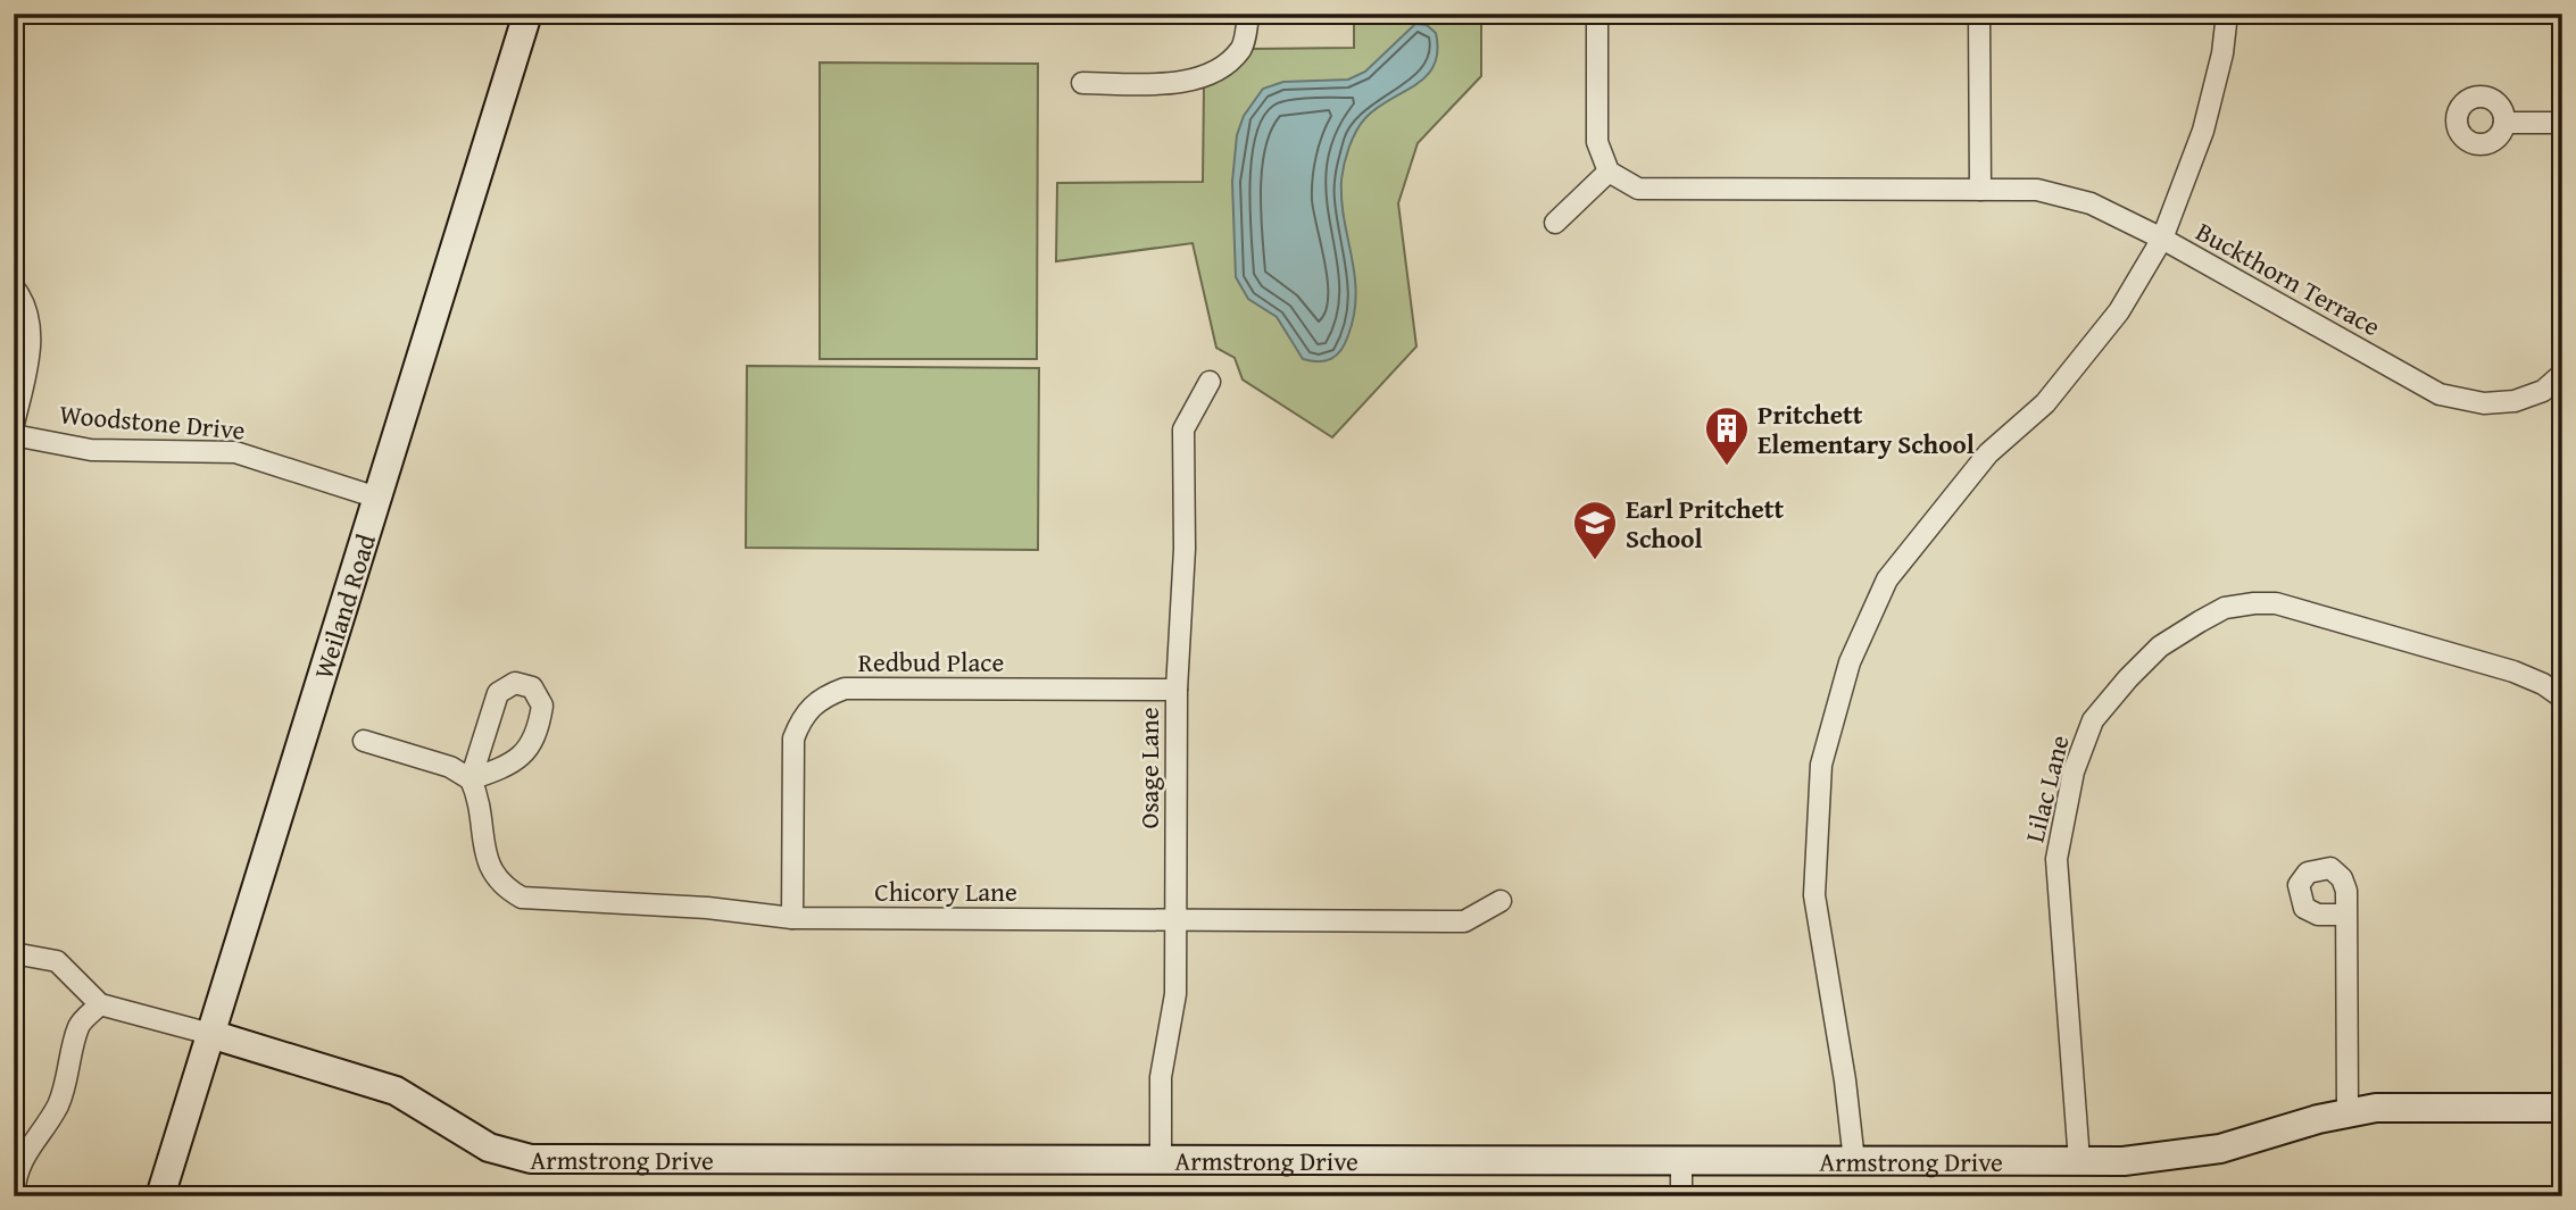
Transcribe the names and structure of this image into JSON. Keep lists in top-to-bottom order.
{
  "streets": {
    "street": [
      "Buckthorn Terrace",
      "Woodstone Drive",
      "Weiland Road",
      "Redbud Place",
      "Osage Lane",
      "Lilac Lane",
      "Chicory Lane",
      "Armstrong Drive"
    ]
  },
  "crossings": [
    ["Woodstone Drive", "Weiland Road"],
    ["Weiland Road", "Armstrong Drive"],
    ["Redbud Place", "Osage Lane"],
    ["Redbud Place", "Chicory Lane"],
    ["Osage Lane", "Chicory Lane"],
    ["Osage Lane", "Armstrong Drive"],
    ["Lilac Lane", "Armstrong Drive"]
  ],
  "places": {
    "building": ["Pritchett Elementary School"],
    "school or university": ["Earl Pritchett School"]
  }
}
